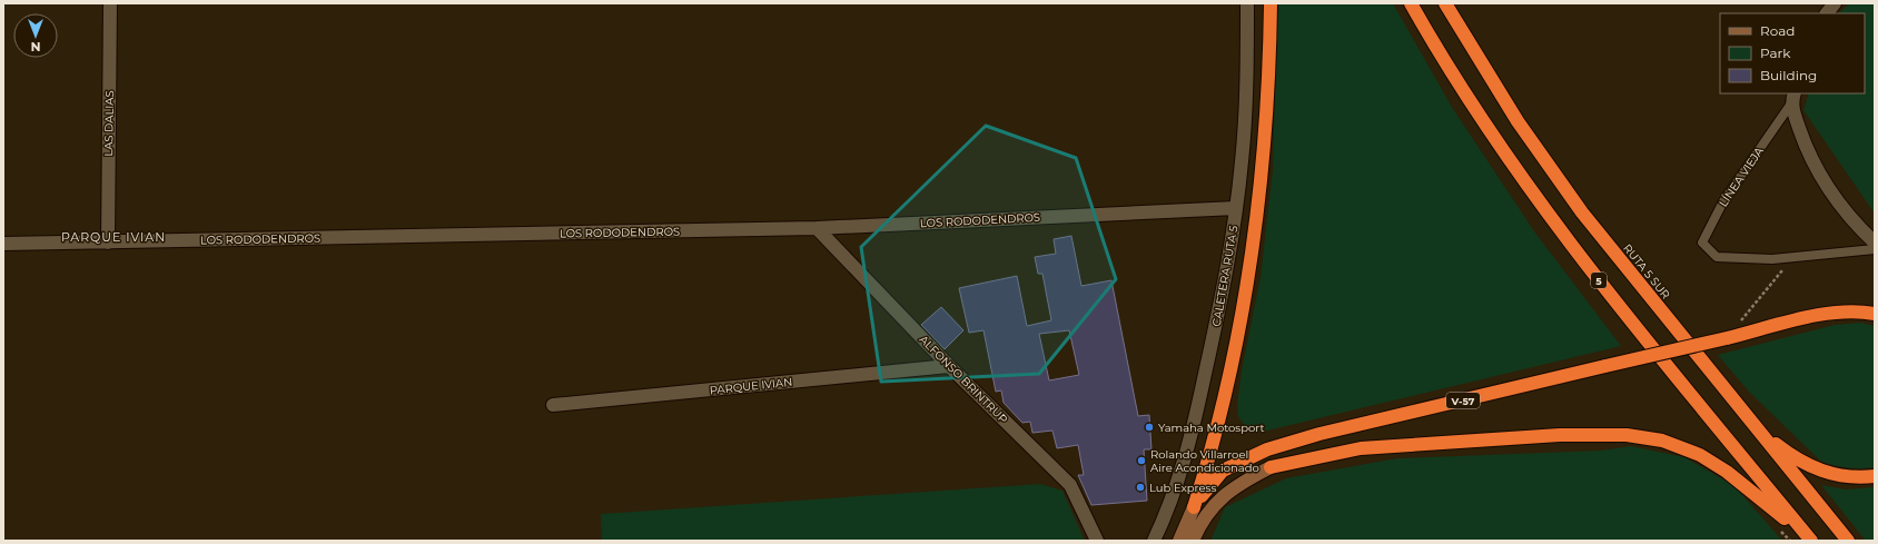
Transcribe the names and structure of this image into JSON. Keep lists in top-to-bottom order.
{
  "streets": {
    "highway": ["RUTA 5 SUR", "5", "V-57"],
    "street": [
      "LAS DALIAS",
      "LÍNEA VIEJA",
      "LOS RODODENDROS",
      "CALETERA RUTA 5",
      "ALFONSO BRINTRUP",
      "PARQUE IVIAN"
    ]
  },
  "crossings": [
    ["LAS DALIAS", "LOS RODODENDROS"],
    ["LOS RODODENDROS", "CALETERA RUTA 5"],
    ["LOS RODODENDROS", "ALFONSO BRINTRUP"],
    ["ALFONSO BRINTRUP", "PARQUE IVIAN"]
  ],
  "districts": ["PARQUE IVIAN"],
  "places": ["Yamaha Motosport", "Rolando Villarroel Aire Acondicionado", "Lub Express"],
  "legend": ["Road", "Park", "Building"],
  "north": "bottom"
}
